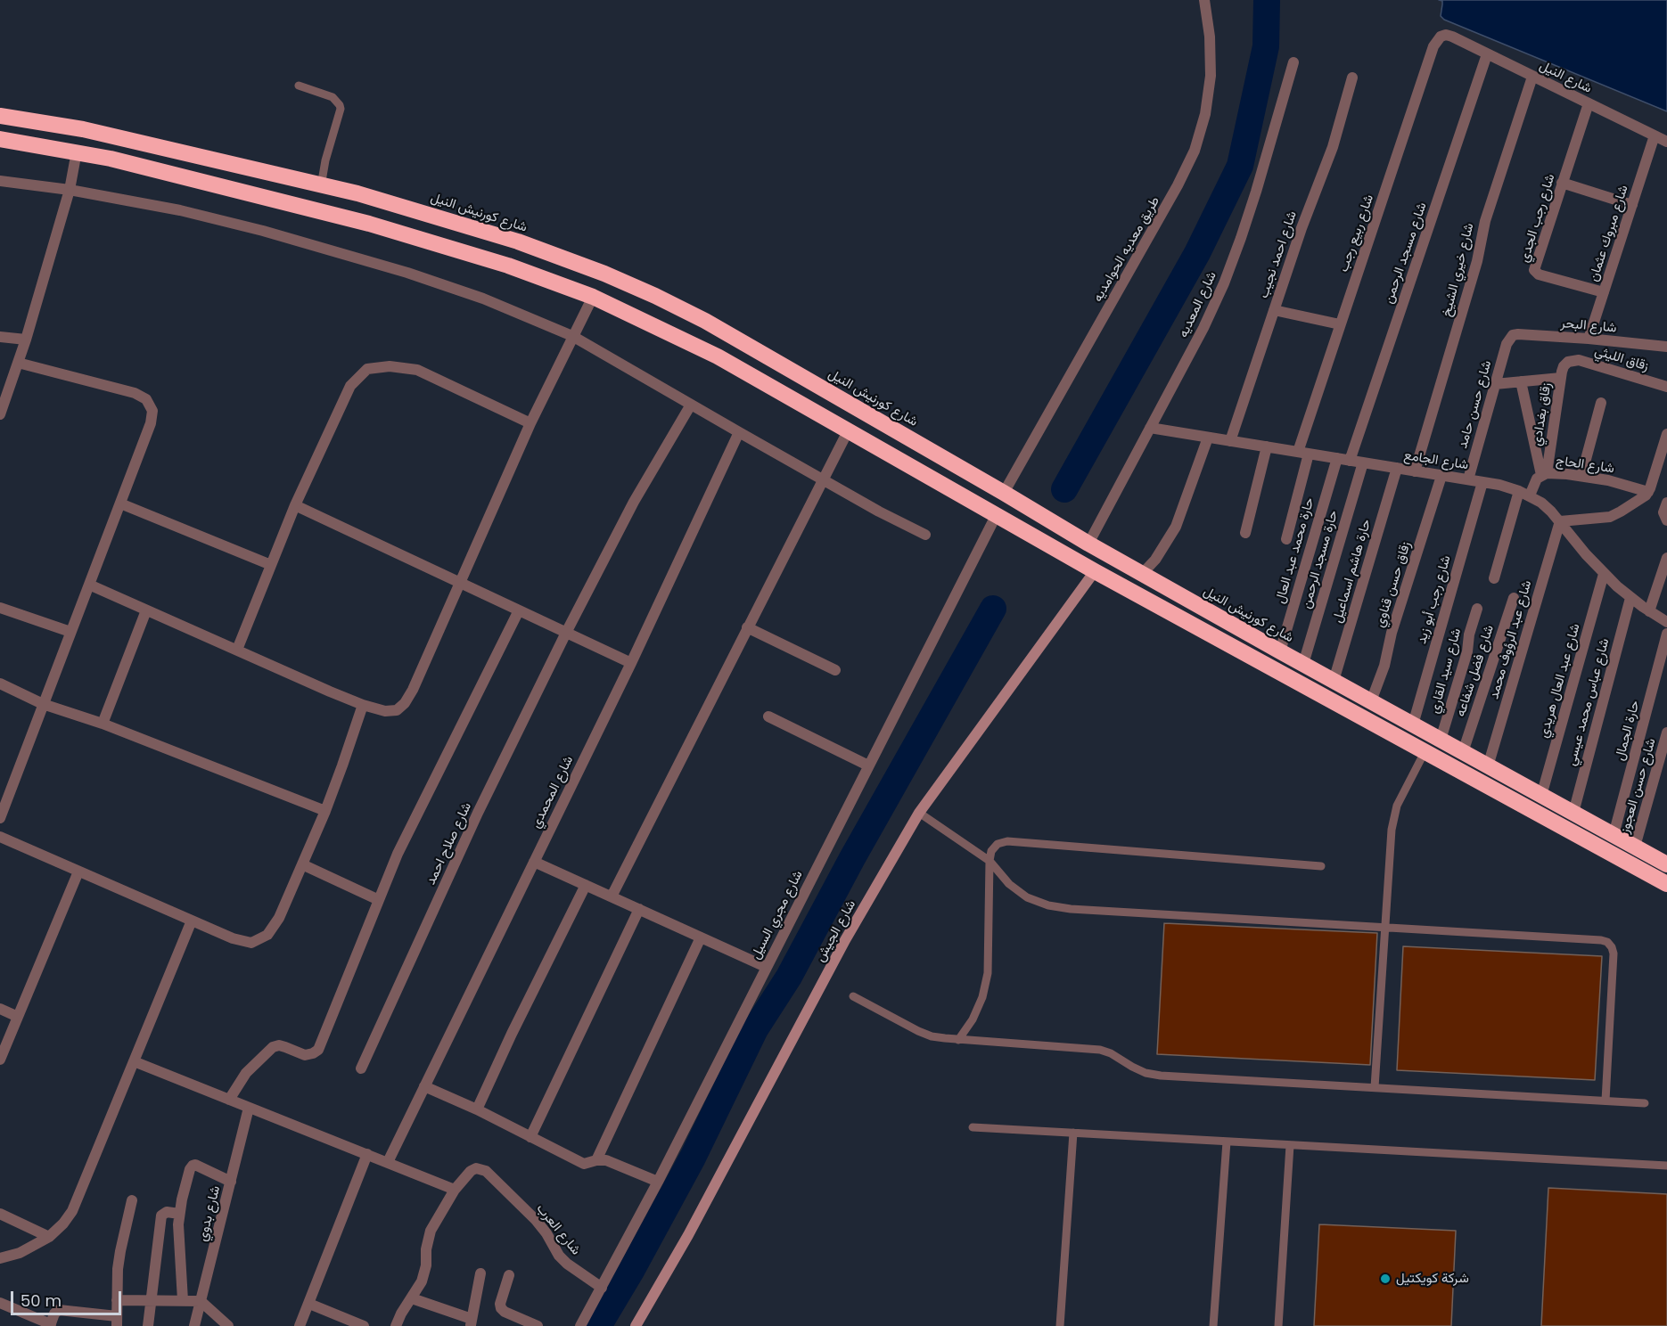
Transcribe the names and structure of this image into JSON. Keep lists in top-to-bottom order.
{
  "streets": {
    "highway": ["شارع كورنيش النيل"],
    "street": [
      "شارع النيل",
      "شارع رجب الجدي",
      "شارع ربيع رجب",
      "شارع مبروك عثمان",
      "طريق معديه الحوامديه",
      "شارع مسجد الرحمن",
      "شارع احمد نجيب",
      "شارع خيري الشيخ",
      "شارع المعديه",
      "شارع البحر",
      "زقاق الليثي",
      "شارع حسن حامد",
      "زقاق بغدادي",
      "شارع الجامع",
      "شارع الحاج",
      "حارة محمد عبد العال",
      "حارة مسجد الرحمن",
      "حارة هاشم اسماعيل",
      "زقاق حسن قناوي",
      "شارع رجب أبو زيد",
      "شارع عبد الرؤوف محمد",
      "شارع سيد القاري",
      "شارع فضل شفاعه",
      "شارع عبد العال هريدي",
      "شارع عباس محمد عيسي",
      "حارة الجمال",
      "شارع حسن العجوز",
      "شارع المحمدي",
      "شارع صلاح احمد",
      "شارع مجري السيل",
      "شارع الجيش",
      "شارع بدوي",
      "شارع العرب"
    ]
  },
  "crossings": [
    ["شارع النيل", "شارع رجب الجدي"],
    ["شارع النيل", "شارع ربيع رجب"],
    ["شارع النيل", "شارع مبروك عثمان"],
    ["شارع النيل", "شارع مسجد الرحمن"],
    ["شارع النيل", "شارع خيري الشيخ"],
    ["شارع كورنيش النيل", "طريق معديه الحوامديه"],
    ["شارع كورنيش النيل", "شارع المعديه"],
    ["شارع كورنيش النيل", "حارة محمد عبد العال"],
    ["شارع كورنيش النيل", "حارة مسجد الرحمن"],
    ["شارع كورنيش النيل", "حارة هاشم اسماعيل"],
    ["شارع كورنيش النيل", "زقاق حسن قناوي"],
    ["شارع كورنيش النيل", "شارع رجب أبو زيد"],
    ["شارع كورنيش النيل", "شارع عبد الرؤوف محمد"],
    ["شارع كورنيش النيل", "شارع سيد القاري"],
    ["شارع كورنيش النيل", "شارع فضل شفاعه"],
    ["شارع كورنيش النيل", "شارع عبد العال هريدي"],
    ["شارع كورنيش النيل", "شارع عباس محمد عيسي"],
    ["شارع كورنيش النيل", "حارة الجمال"],
    ["شارع كورنيش النيل", "شارع حسن العجوز"],
    ["شارع رجب الجدي", "شارع مبروك عثمان"],
    ["شارع ربيع رجب", "شارع الجامع"],
    ["شارع مبروك عثمان", "شارع البحر"],
    ["شارع مسجد الرحمن", "شارع الجامع"],
    ["شارع احمد نجيب", "شارع الجامع"],
    ["شارع خيري الشيخ", "شارع الجامع"],
    ["شارع المعديه", "شارع الجامع"],
    ["شارع البحر", "شارع حسن حامد"],
    ["زقاق الليثي", "زقاق بغدادي"],
    ["شارع حسن حامد", "شارع الجامع"],
    ["زقاق بغدادي", "شارع الحاج"],
    ["شارع الجامع", "شارع الحاج"],
    ["شارع الجامع", "حارة محمد عبد العال"],
    ["شارع الجامع", "حارة مسجد الرحمن"],
    ["شارع الجامع", "حارة هاشم اسماعيل"],
    ["شارع الجامع", "زقاق حسن قناوي"],
    ["شارع الجامع", "شارع رجب أبو زيد"],
    ["شارع الجامع", "شارع عبد الرؤوف محمد"],
    ["شارع الجامع", "شارع عبد العال هريدي"],
    ["شارع الجامع", "شارع عباس محمد عيسي"],
    ["شارع مجري السيل", "شارع العرب"]
  ],
  "places": ["شركة كويكتيل"],
  "scale_bar": "50 m"
}
